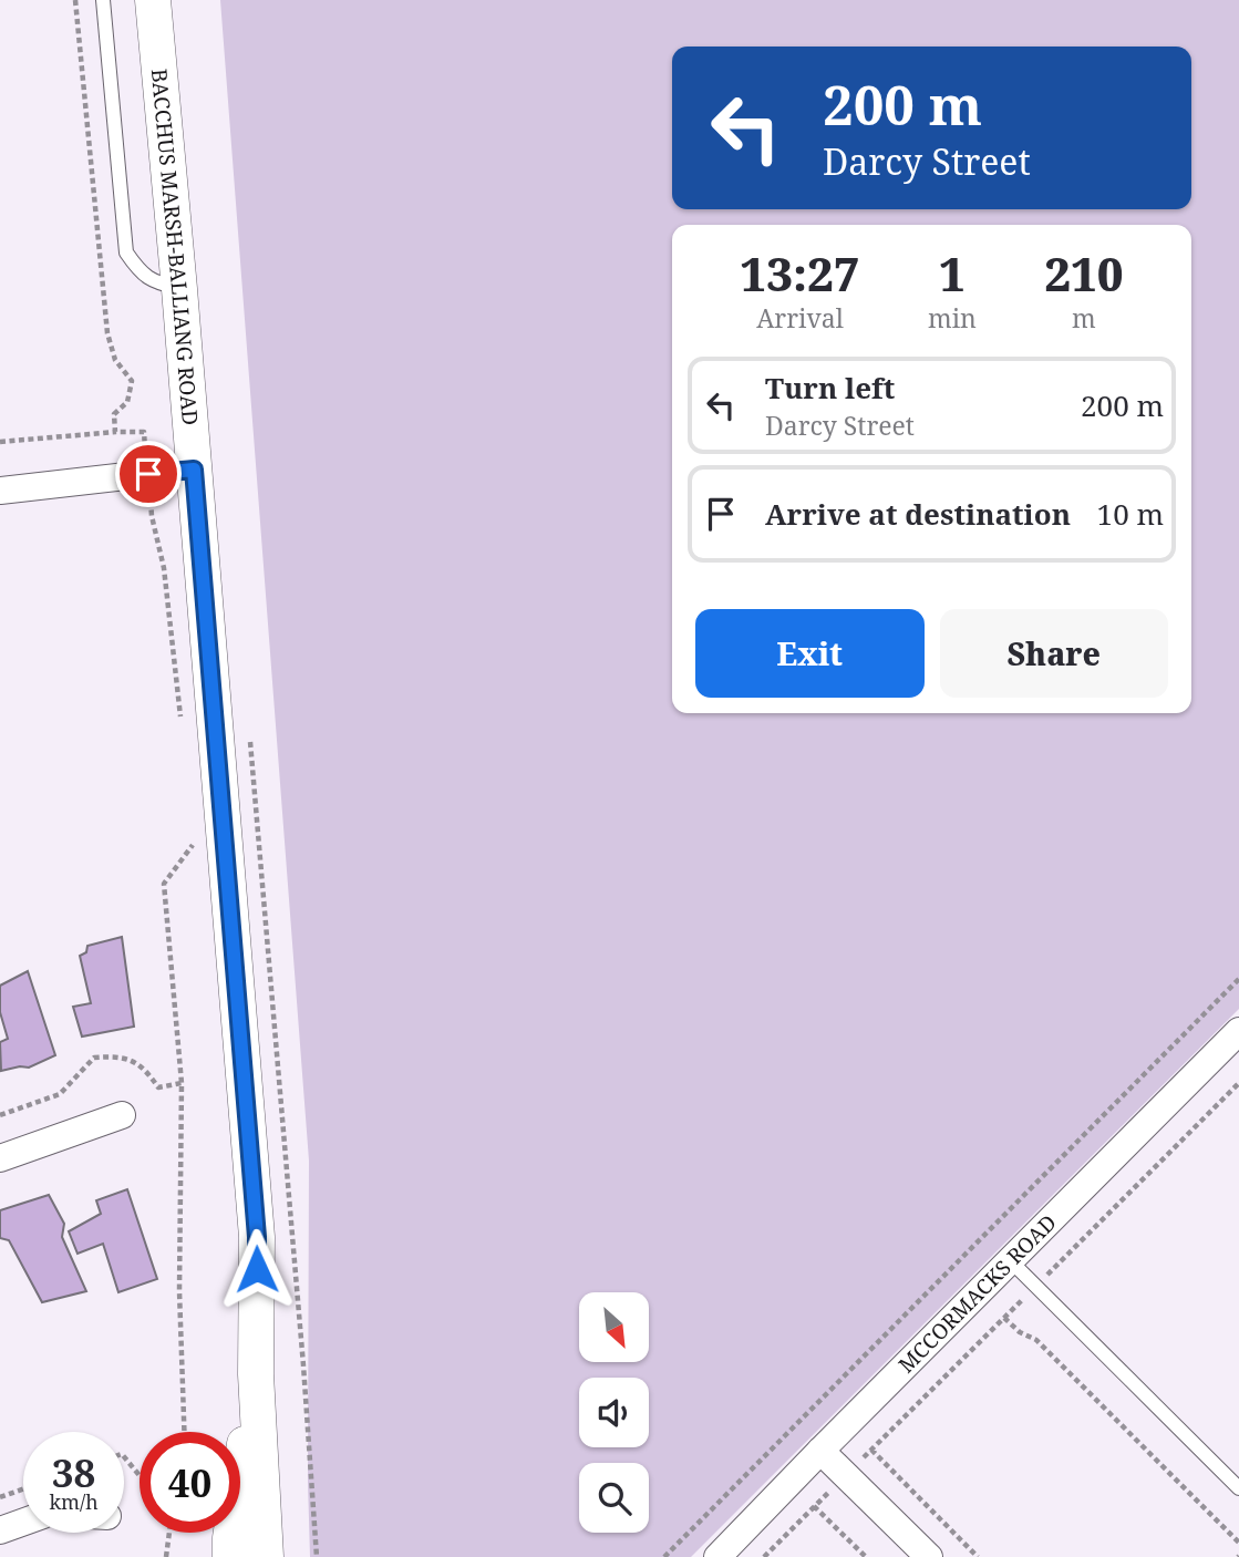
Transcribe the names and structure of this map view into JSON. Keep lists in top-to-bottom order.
{
  "streets": {
    "street": ["BACCHUS MARSH-BALLIANG ROAD", "MCCORMACKS ROAD"]
  },
  "north": "bottom right",
  "page": {
    "turn": ["200 m", "Darcy Street"],
    "eta": [
      "13:27",
      "Arrival",
      "1",
      "min",
      "210",
      "m"
    ],
    "list": [
      {
        "name": "Turn left",
        "note": "Darcy Street",
        "value": "200 m"
      },
      {
        "name": "Arrive at destination",
        "value": "10 m"
      }
    ],
    "buttons": ["Exit", "Share"],
    "speed": "38 km/h",
    "limit": "40"
  }
}
